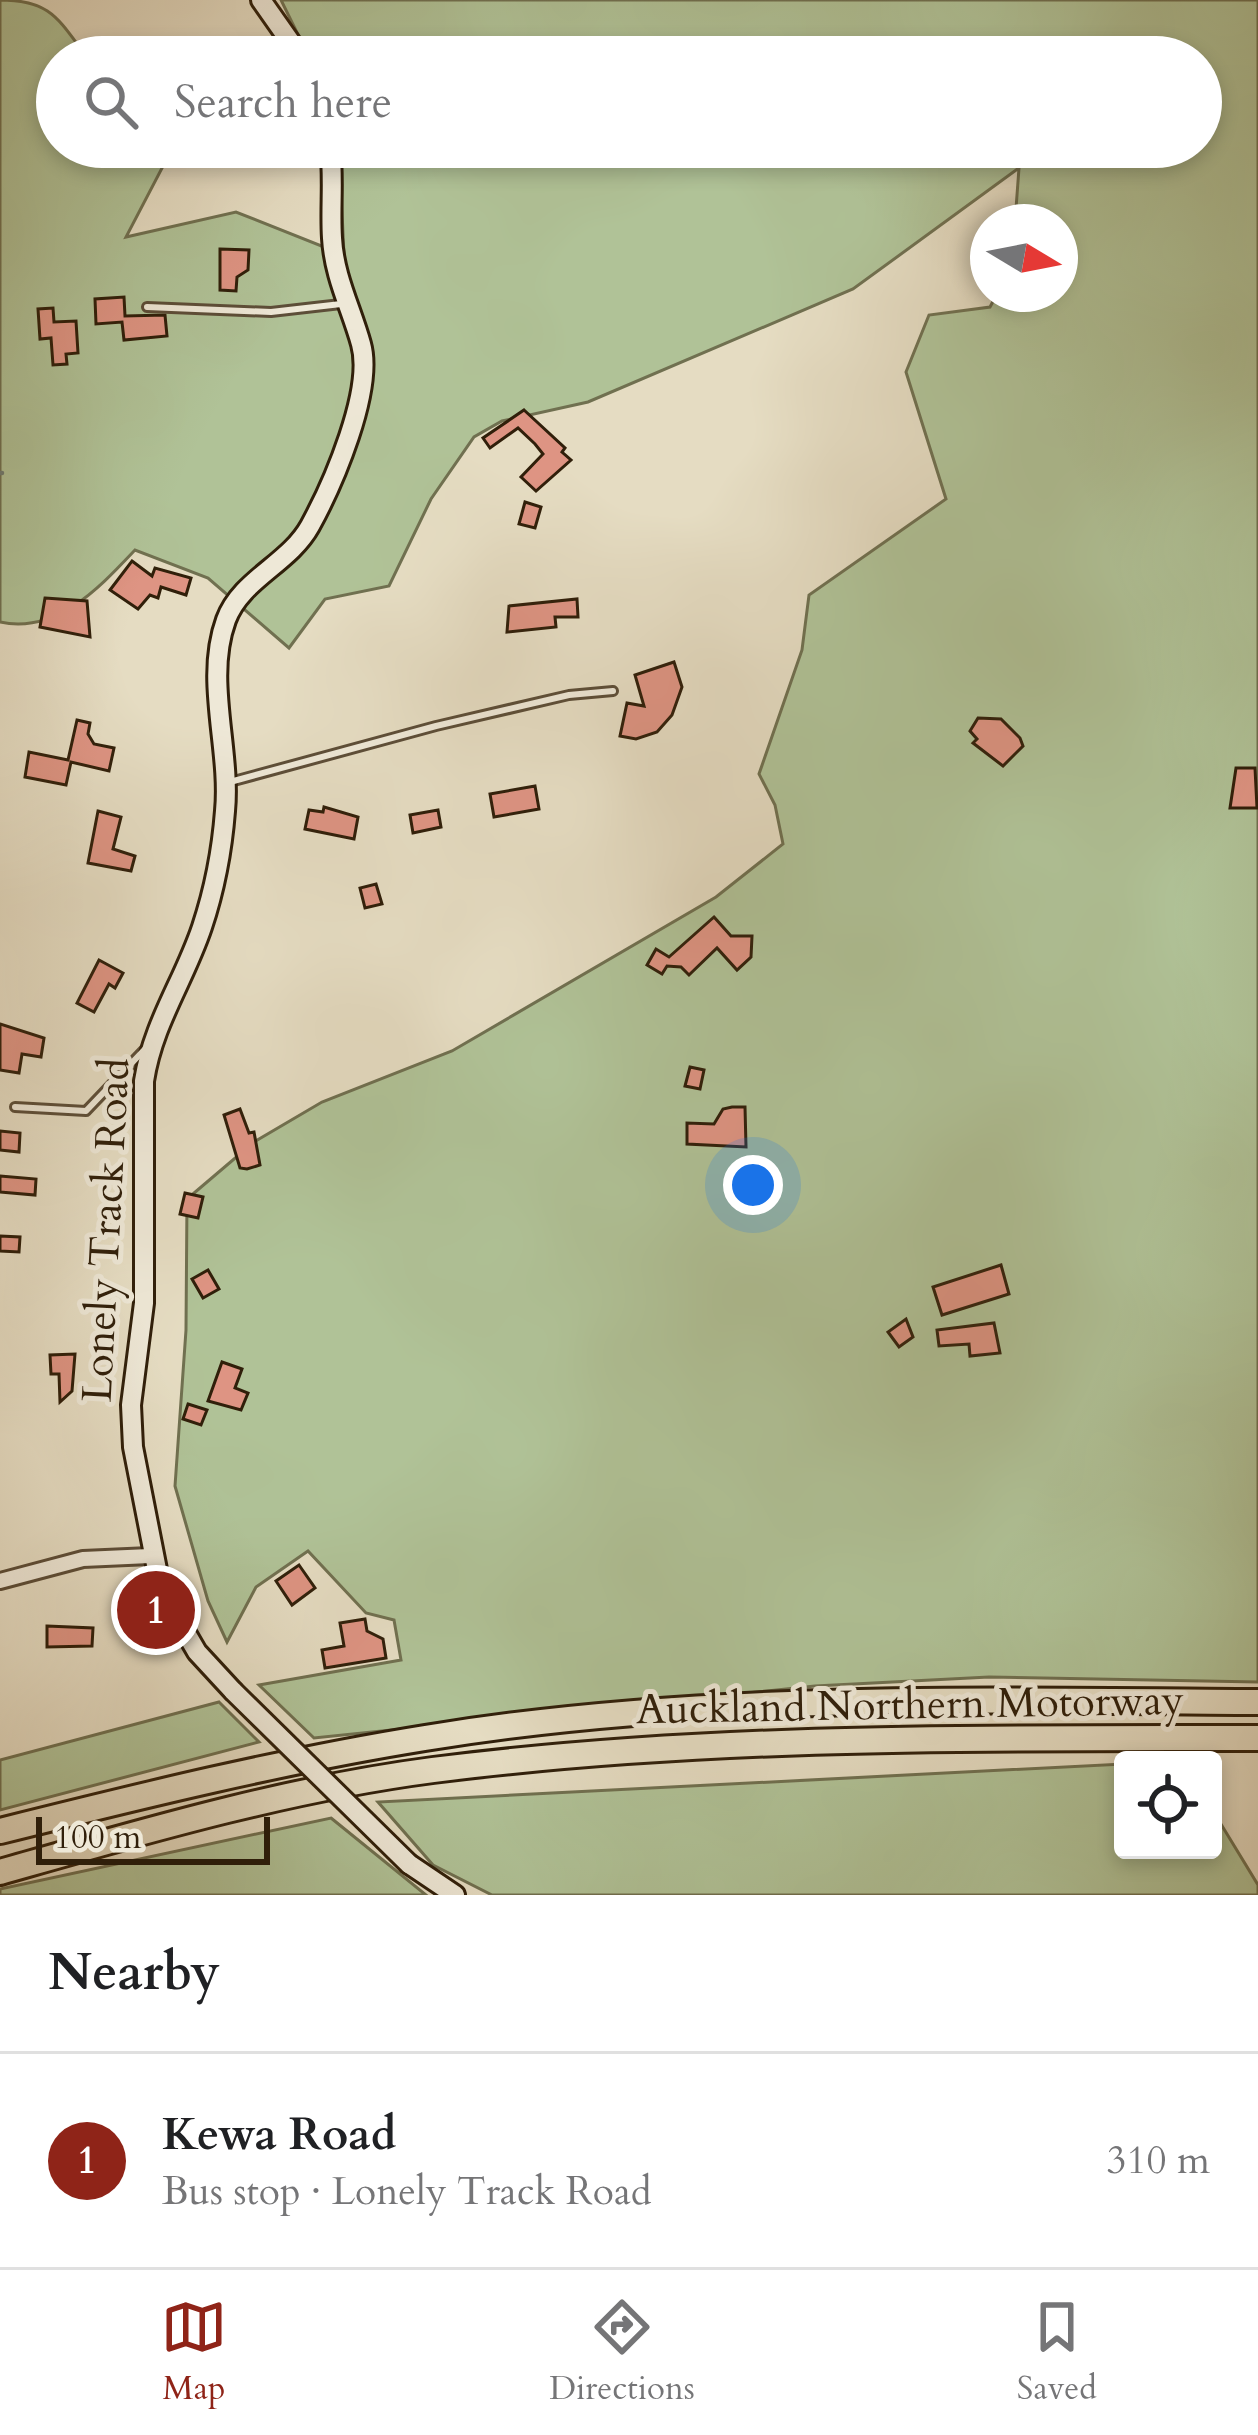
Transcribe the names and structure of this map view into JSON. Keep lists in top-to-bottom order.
{
  "streets": {
    "highway": ["Auckland Northern Motorway"],
    "street": ["Lonely Track Road"]
  },
  "scale_bar": "100 m",
  "north": "right",
  "page": {
    "search": "Search here",
    "pins": "1",
    "scale": "100 m",
    "heading": "Nearby",
    "list": [
      {
        "mark": "1",
        "name": "Kewa Road",
        "note": "Bus stop · Lonely Track Road",
        "value": "310 m"
      }
    ],
    "nav": ["Map", "Directions", "Saved"]
  }
}
